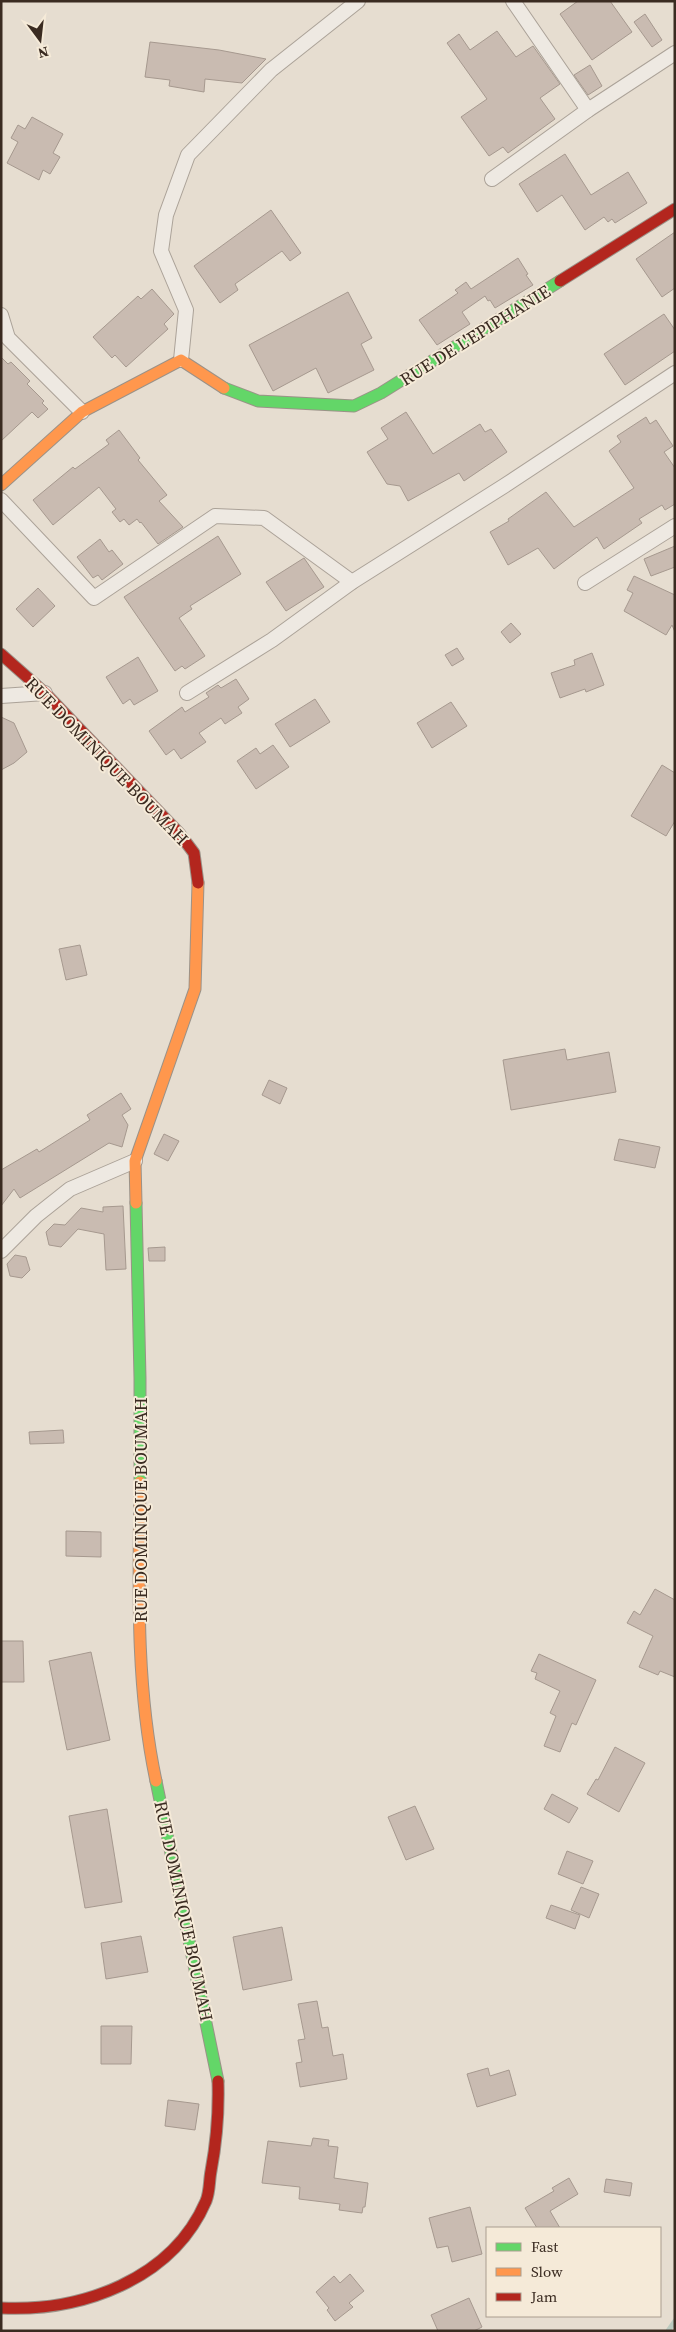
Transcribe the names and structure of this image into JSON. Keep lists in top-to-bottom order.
{
  "streets": {
    "street": ["RUE DE L'EPIPHANIE", "RUE DOMINIQUE BOUMAH"]
  },
  "legend": ["Fast", "Slow", "Jam"],
  "north": "bottom"
}
